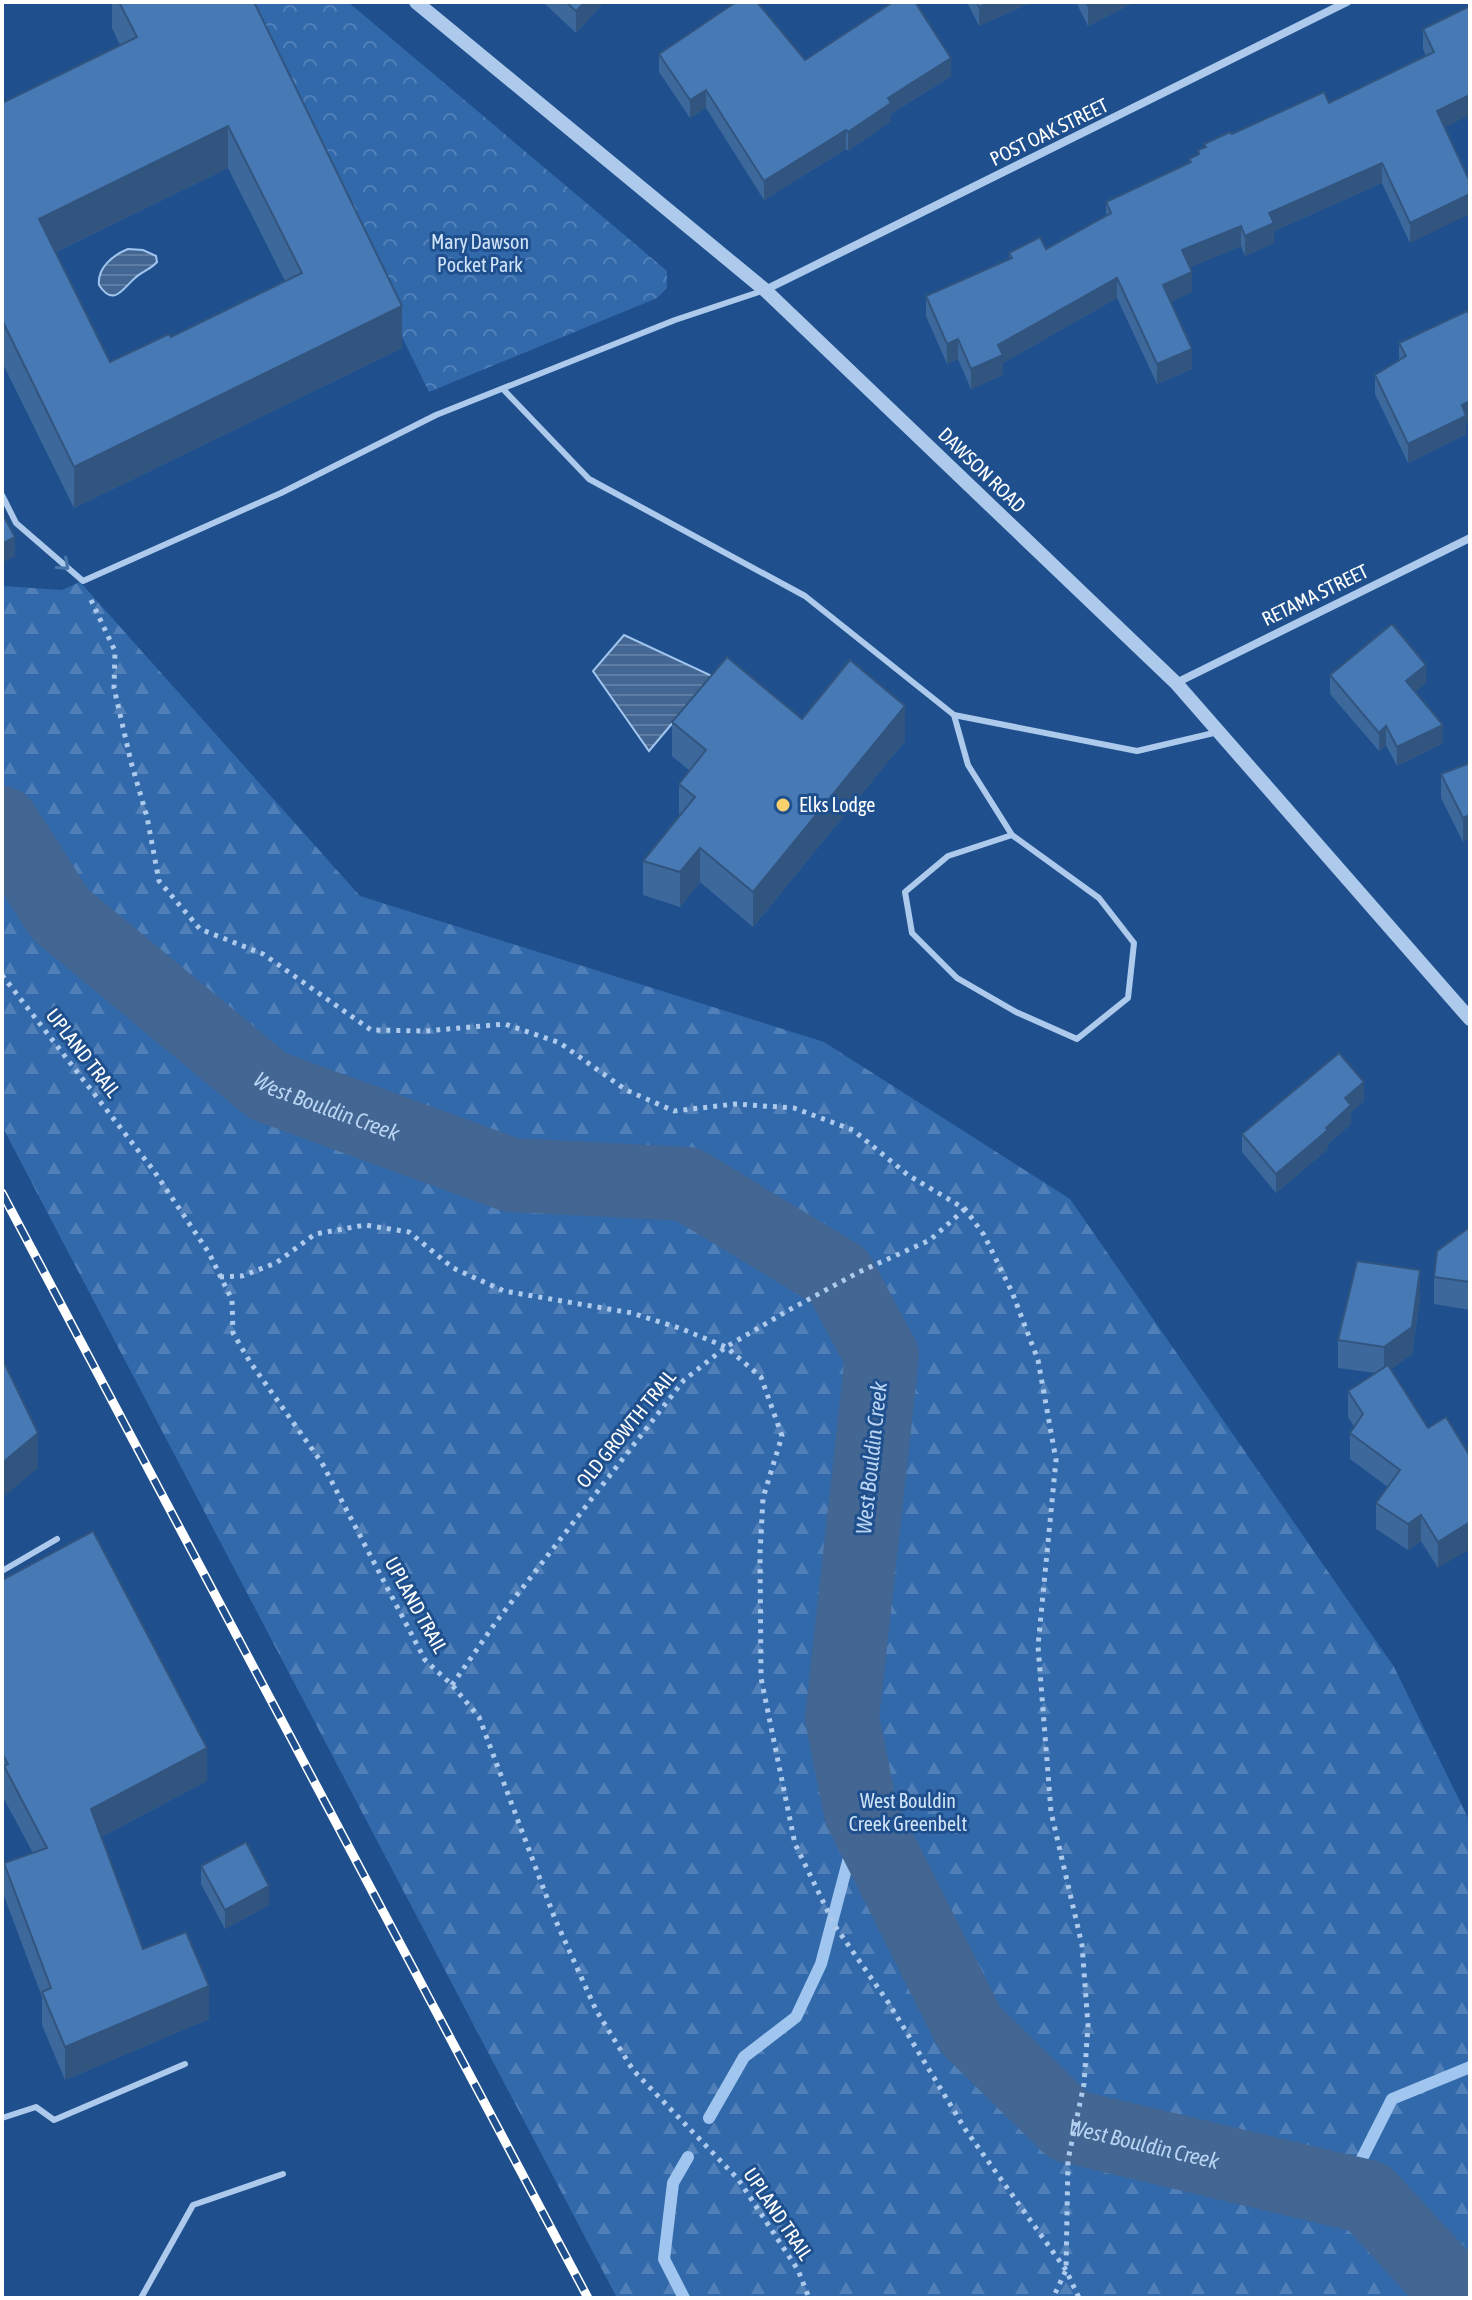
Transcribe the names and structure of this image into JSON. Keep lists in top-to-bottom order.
{
  "streets": {
    "street": ["POST OAK STREET", "DAWSON ROAD", "RETAMA STREET"],
    "path": ["UPLAND TRAIL", "OLD GROWTH TRAIL"]
  },
  "crossings": [
    ["POST OAK STREET", "DAWSON ROAD"],
    ["DAWSON ROAD", "RETAMA STREET"],
    ["UPLAND TRAIL", "OLD GROWTH TRAIL"]
  ],
  "water": ["West Bouldin Creek"],
  "parks": ["Mary Dawson Pocket Park", "West Bouldin Creek Greenbelt"],
  "places": ["Elks Lodge"]
}
